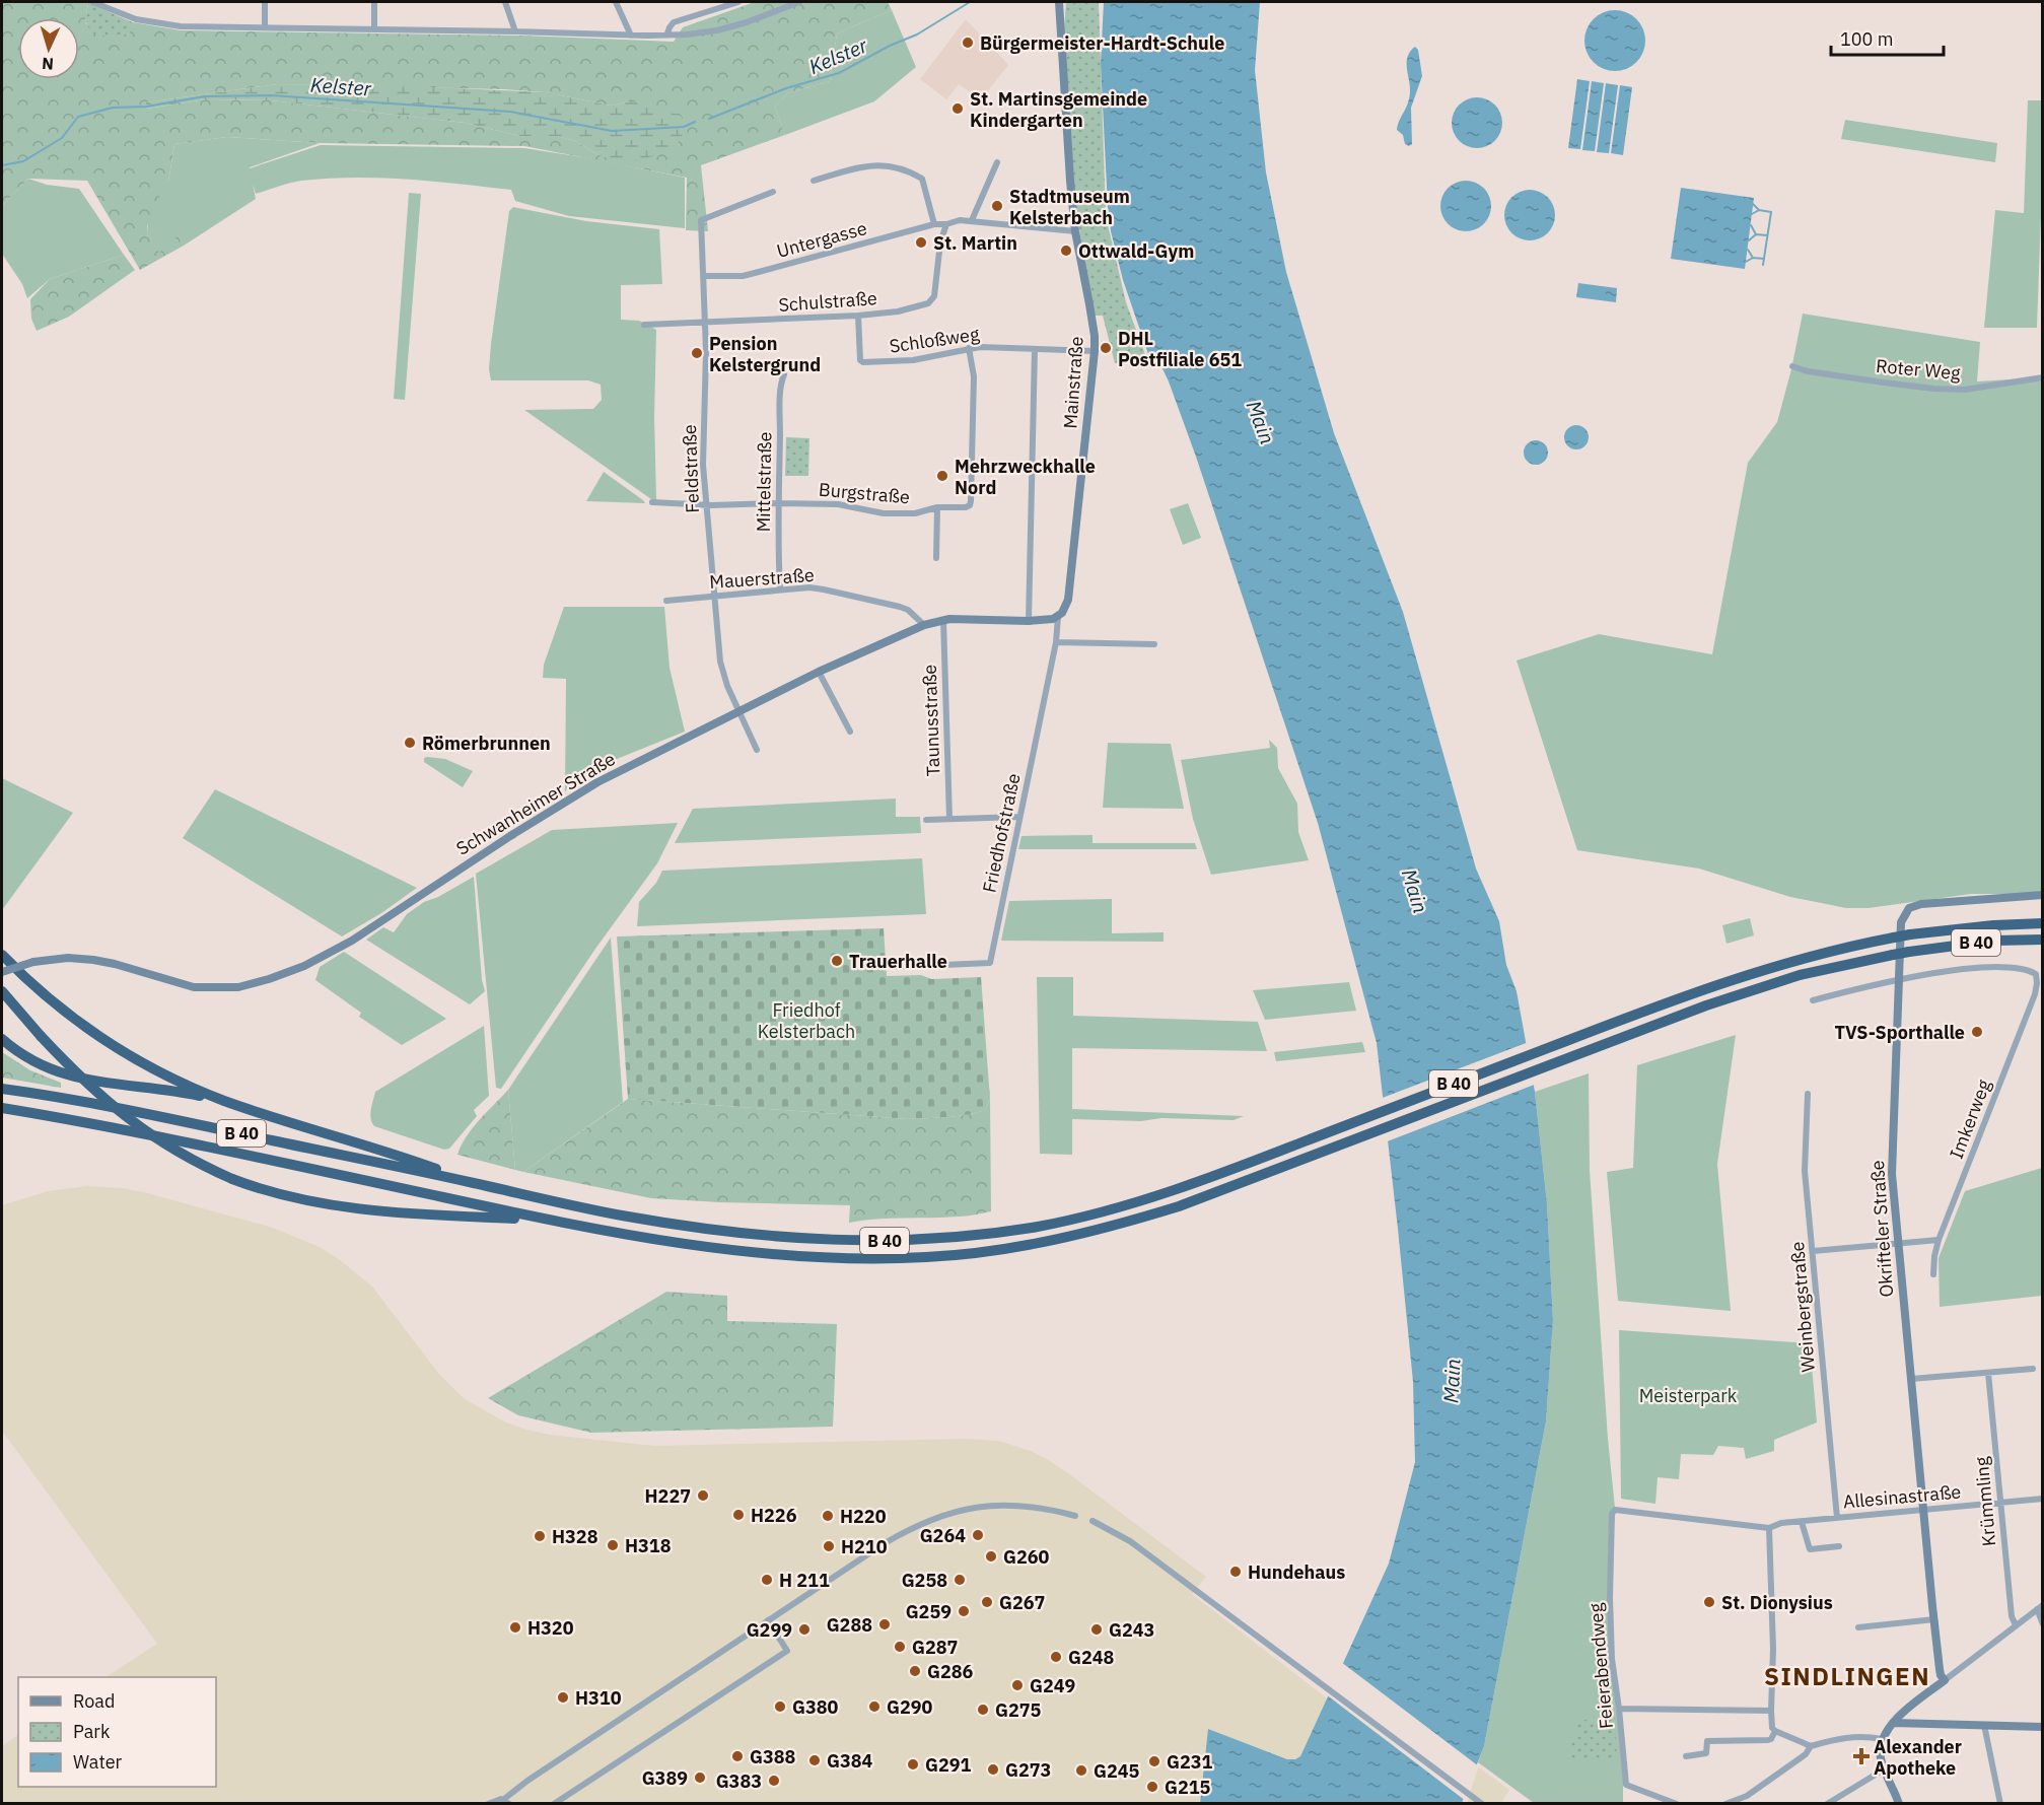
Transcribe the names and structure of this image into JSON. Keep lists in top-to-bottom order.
{
  "streets": {
    "highway": ["B 40"],
    "street": [
      "Untergasse",
      "Schulstraße",
      "Schloßweg",
      "Roter Weg",
      "Mainstraße",
      "Feldstraße",
      "Mittelstraße",
      "Burgstraße",
      "Mauerstraße",
      "Taunusstraße",
      "Schwanheimer Straße",
      "Friedhofstraße",
      "Imkerweg",
      "Okrifteler Straße",
      "Weinbergstraße",
      "Allesinastraße",
      "Krümmling",
      "Feierabendweg"
    ]
  },
  "crossings": [
    ["Untergasse", "Schulstraße"],
    ["Untergasse", "Mainstraße"],
    ["Untergasse", "Feldstraße"],
    ["Schulstraße", "Schloßweg"],
    ["Schulstraße", "Feldstraße"],
    ["Schloßweg", "Mainstraße"],
    ["Schloßweg", "Burgstraße"],
    ["Mainstraße", "Schwanheimer Straße"],
    ["Mainstraße", "Friedhofstraße"],
    ["Feldstraße", "Burgstraße"],
    ["Feldstraße", "Mauerstraße"],
    ["Feldstraße", "Schwanheimer Straße"],
    ["Mittelstraße", "Burgstraße"],
    ["Mittelstraße", "Mauerstraße"],
    ["Mauerstraße", "Schwanheimer Straße"],
    ["Taunusstraße", "Schwanheimer Straße"],
    ["Schwanheimer Straße", "Friedhofstraße"],
    ["Imkerweg", "Okrifteler Straße"],
    ["Okrifteler Straße", "Allesinastraße"],
    ["Weinbergstraße", "Allesinastraße"],
    ["Allesinastraße", "Krümmling"],
    ["Allesinastraße", "Feierabendweg"]
  ],
  "districts": ["SINDLINGEN"],
  "water": ["Kelster", "Main"],
  "parks": ["Friedhof Kelsterbach", "Meisterpark"],
  "places": {
    "other": [
      "Bürgermeister-Hardt-Schule",
      "St. Martinsgemeinde Kindergarten",
      "Stadtmuseum Kelsterbach",
      "St. Martin",
      "Ottwald-Gym",
      "DHL Postfiliale 651",
      "Pension Kelstergrund",
      "Mehrzweckhalle Nord",
      "Römerbrunnen",
      "Trauerhalle",
      "TVS-Sporthalle",
      "H227",
      "H226",
      "H220",
      "G264",
      "H328",
      "H318",
      "H210",
      "G260",
      "Hundehaus",
      "H 211",
      "G258",
      "G267",
      "St. Dionysius",
      "G259",
      "G288",
      "H320",
      "G299",
      "G243",
      "G287",
      "G248",
      "G286",
      "G249",
      "H310",
      "G380",
      "G290",
      "G275",
      "G388",
      "G384",
      "G231",
      "G291",
      "G273",
      "G245",
      "G389",
      "G383",
      "G215"
    ],
    "health": ["Alexander Apotheke"]
  },
  "legend": ["Road", "Park", "Water"],
  "scale_bar": "100 m",
  "north": "bottom"
}
